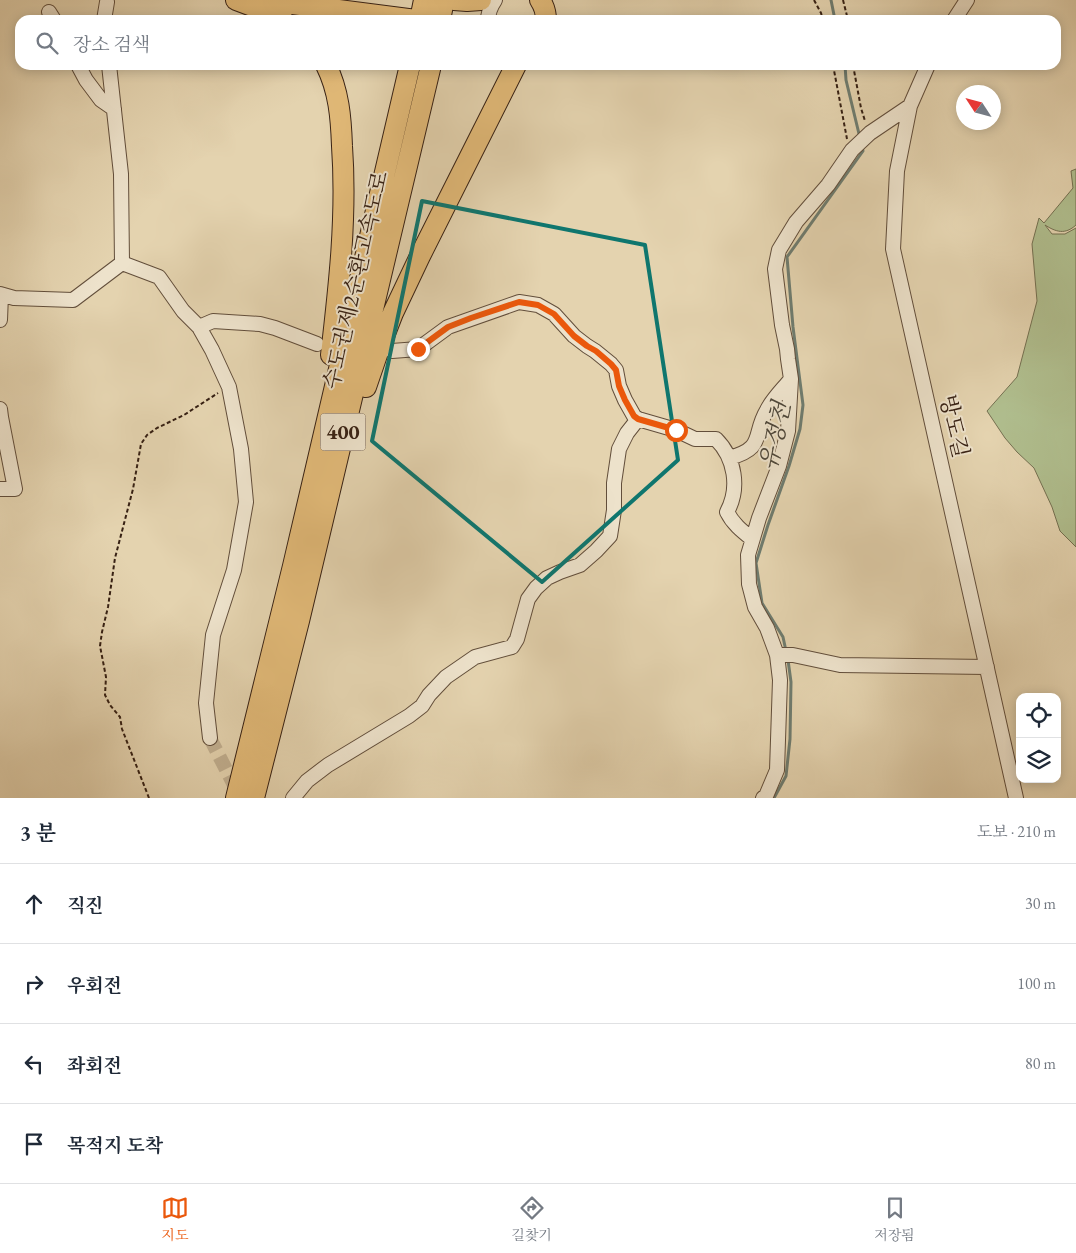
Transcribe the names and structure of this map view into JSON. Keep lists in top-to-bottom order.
{
  "streets": {
    "highway": ["수도권제2순환고속도로", "400"],
    "street": ["방도길"]
  },
  "water": ["유정천"],
  "north": "top left",
  "page": {
    "search": "장소 검색",
    "heading": ["3 분", "도보 · 210 m"],
    "list": [
      ["직진", "30 m"],
      ["우회전", "100 m"],
      ["좌회전", "80 m"],
      "목적지 도착"
    ],
    "nav": ["지도", "길찾기", "저장됨"]
  }
}
